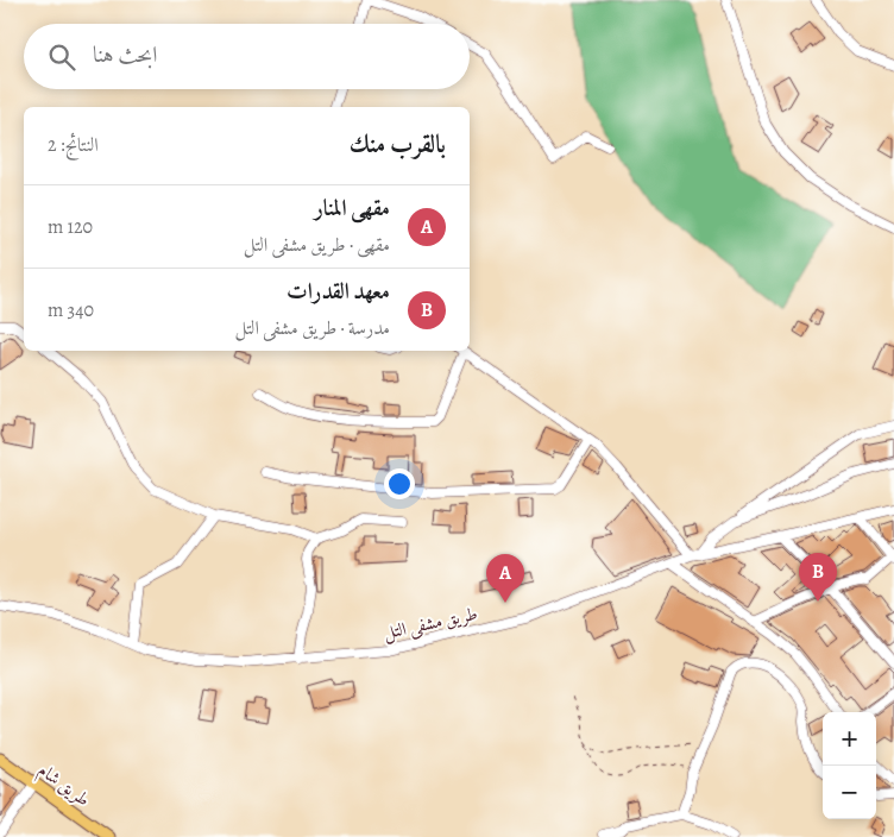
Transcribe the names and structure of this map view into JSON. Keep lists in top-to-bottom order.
{
  "streets": {
    "main road": ["طريق شام"],
    "street": ["طريق مشفى التل"]
  },
  "page": {
    "search": "ابحث هنا",
    "heading": ["بالقرب منك", "النتائج: 2"],
    "list": [
      {
        "mark": "A",
        "name": "مقهى المنار",
        "note": "مقهى · طريق مشفى التل",
        "value": "120 m"
      },
      {
        "mark": "B",
        "name": "معهد القدرات",
        "note": "مدرسة · طريق مشفى التل",
        "value": "340 m"
      }
    ],
    "pins": ["B", "A"],
    "map_buttons": ["+", "−"]
  }
}
